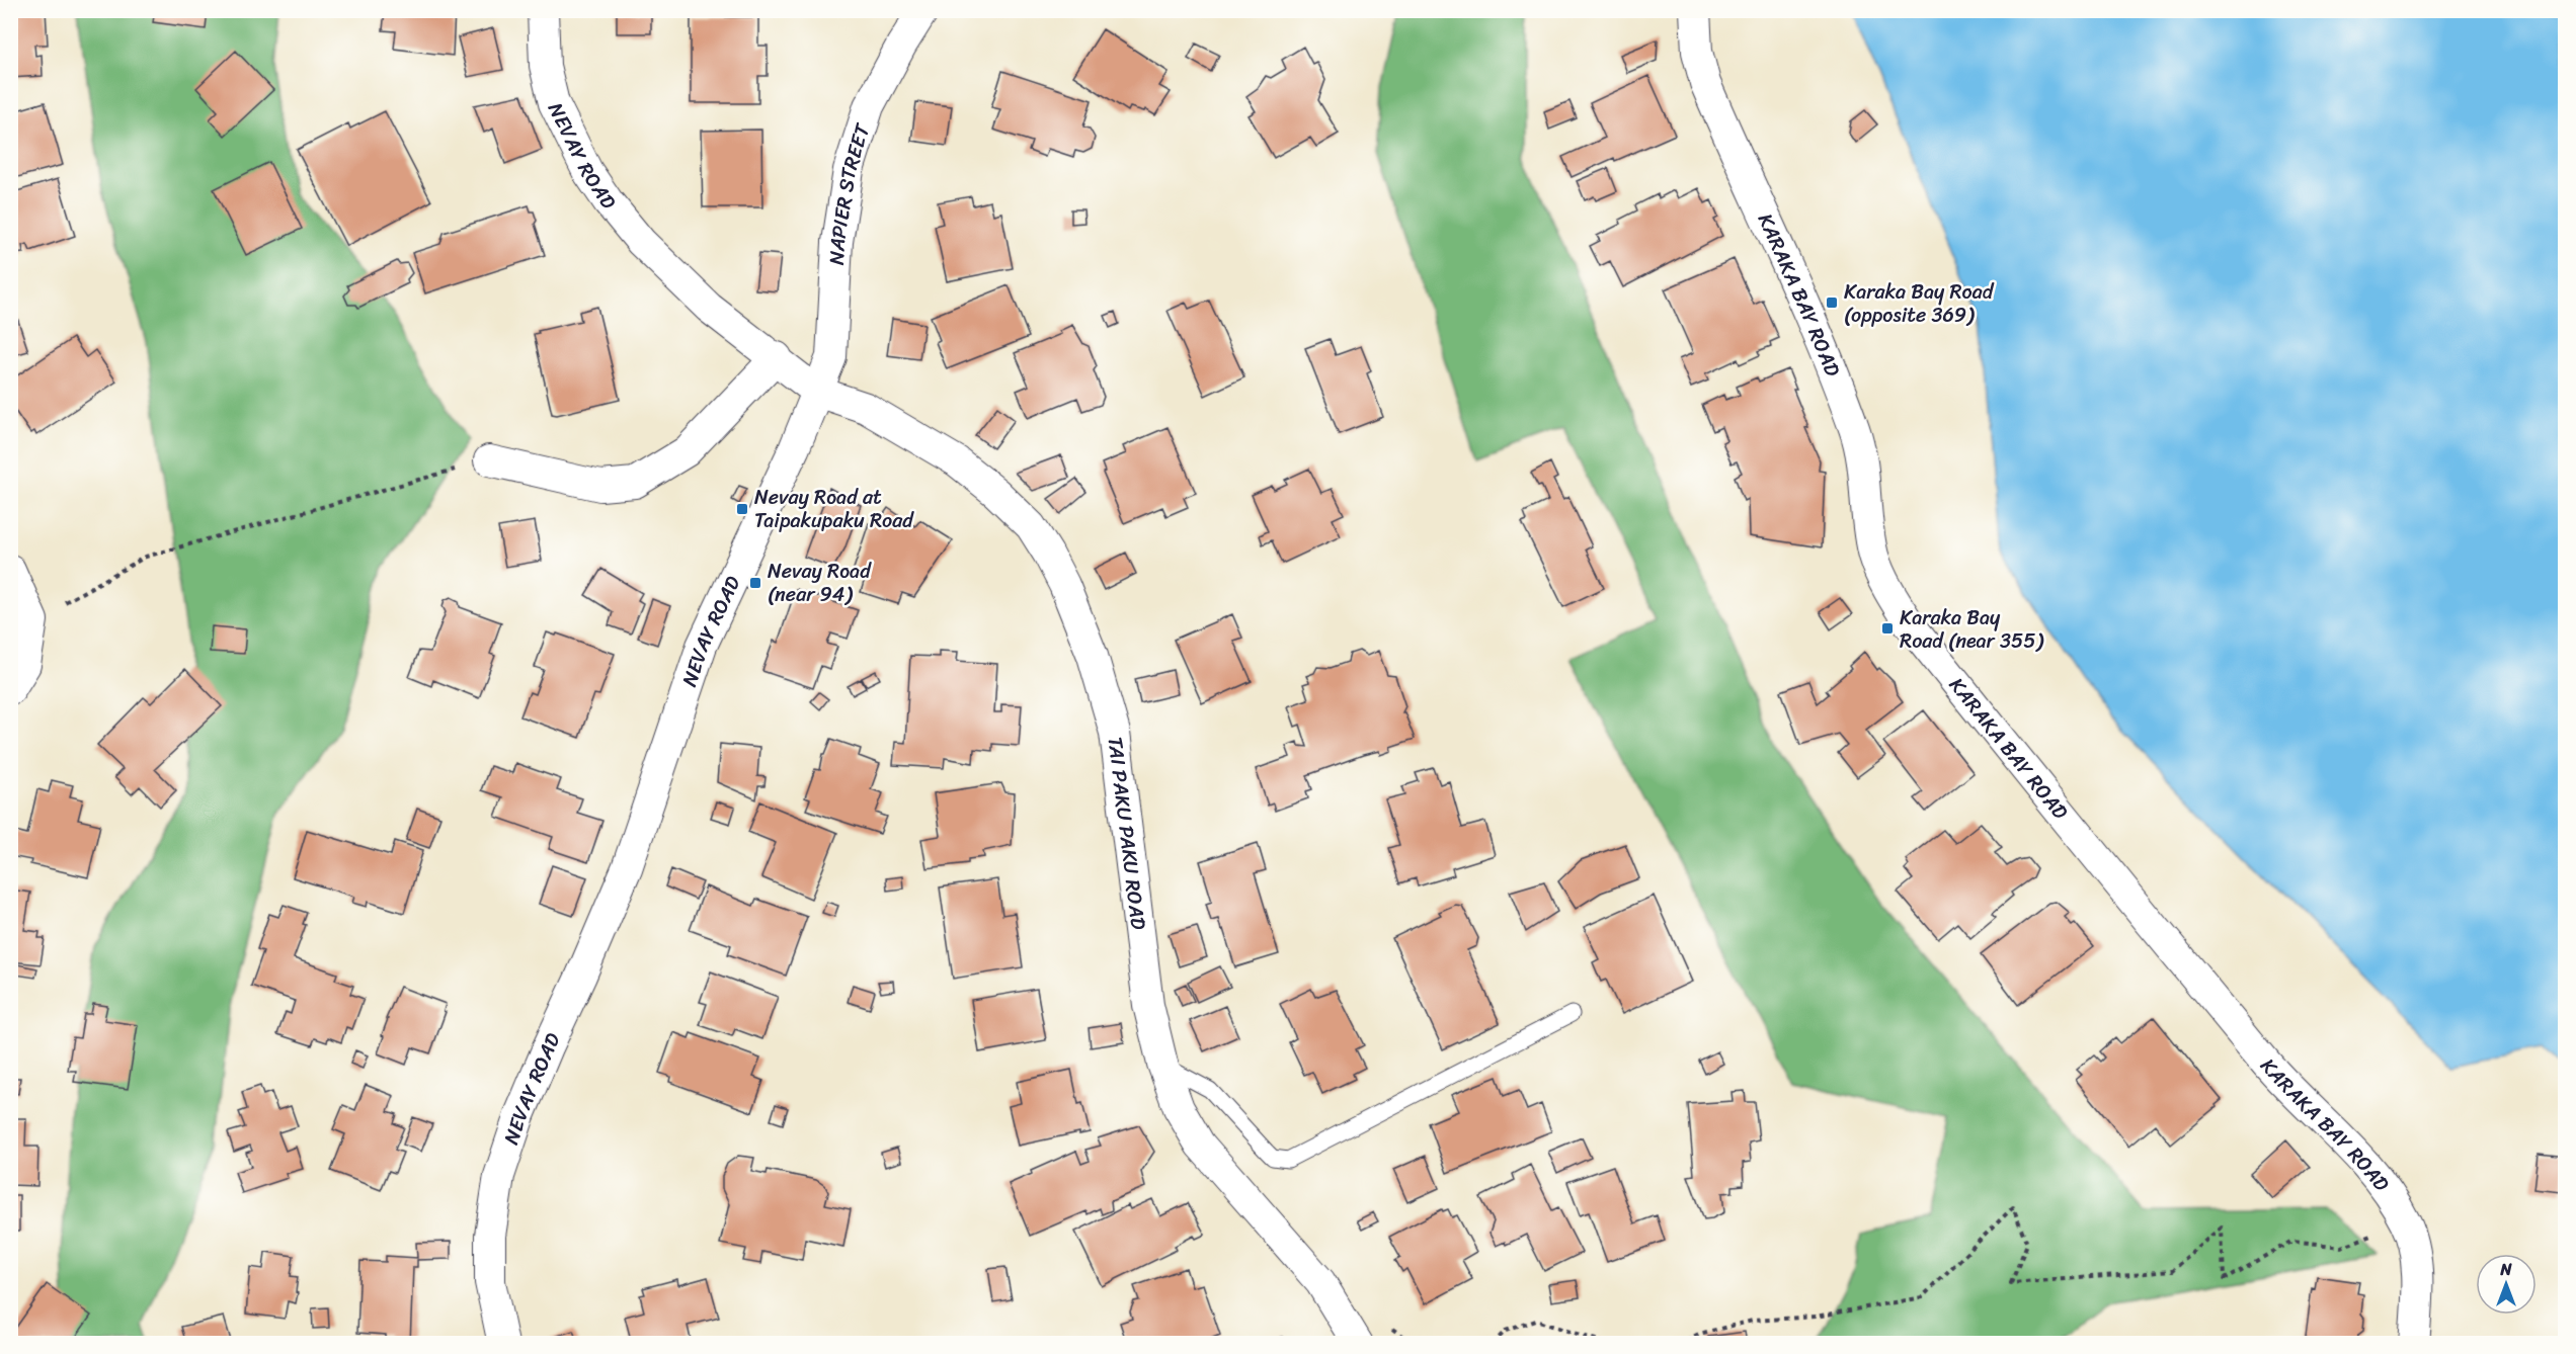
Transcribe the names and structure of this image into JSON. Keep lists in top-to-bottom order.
{
  "streets": {
    "street": [
      "NEVAY ROAD",
      "NAPIER STREET",
      "KARAKA BAY ROAD",
      "TAI PAKU PAKU ROAD"
    ]
  },
  "crossings": [
    ["NEVAY ROAD", "NAPIER STREET"],
    ["NEVAY ROAD", "TAI PAKU PAKU ROAD"],
    ["NAPIER STREET", "TAI PAKU PAKU ROAD"]
  ],
  "places": {
    "transit": [
      "Karaka Bay Road (opposite 369)",
      "Nevay Road at Taipakupaku Road",
      "Nevay Road (near 94)",
      "Karaka Bay Road (near 355)"
    ]
  },
  "north": "top"
}
